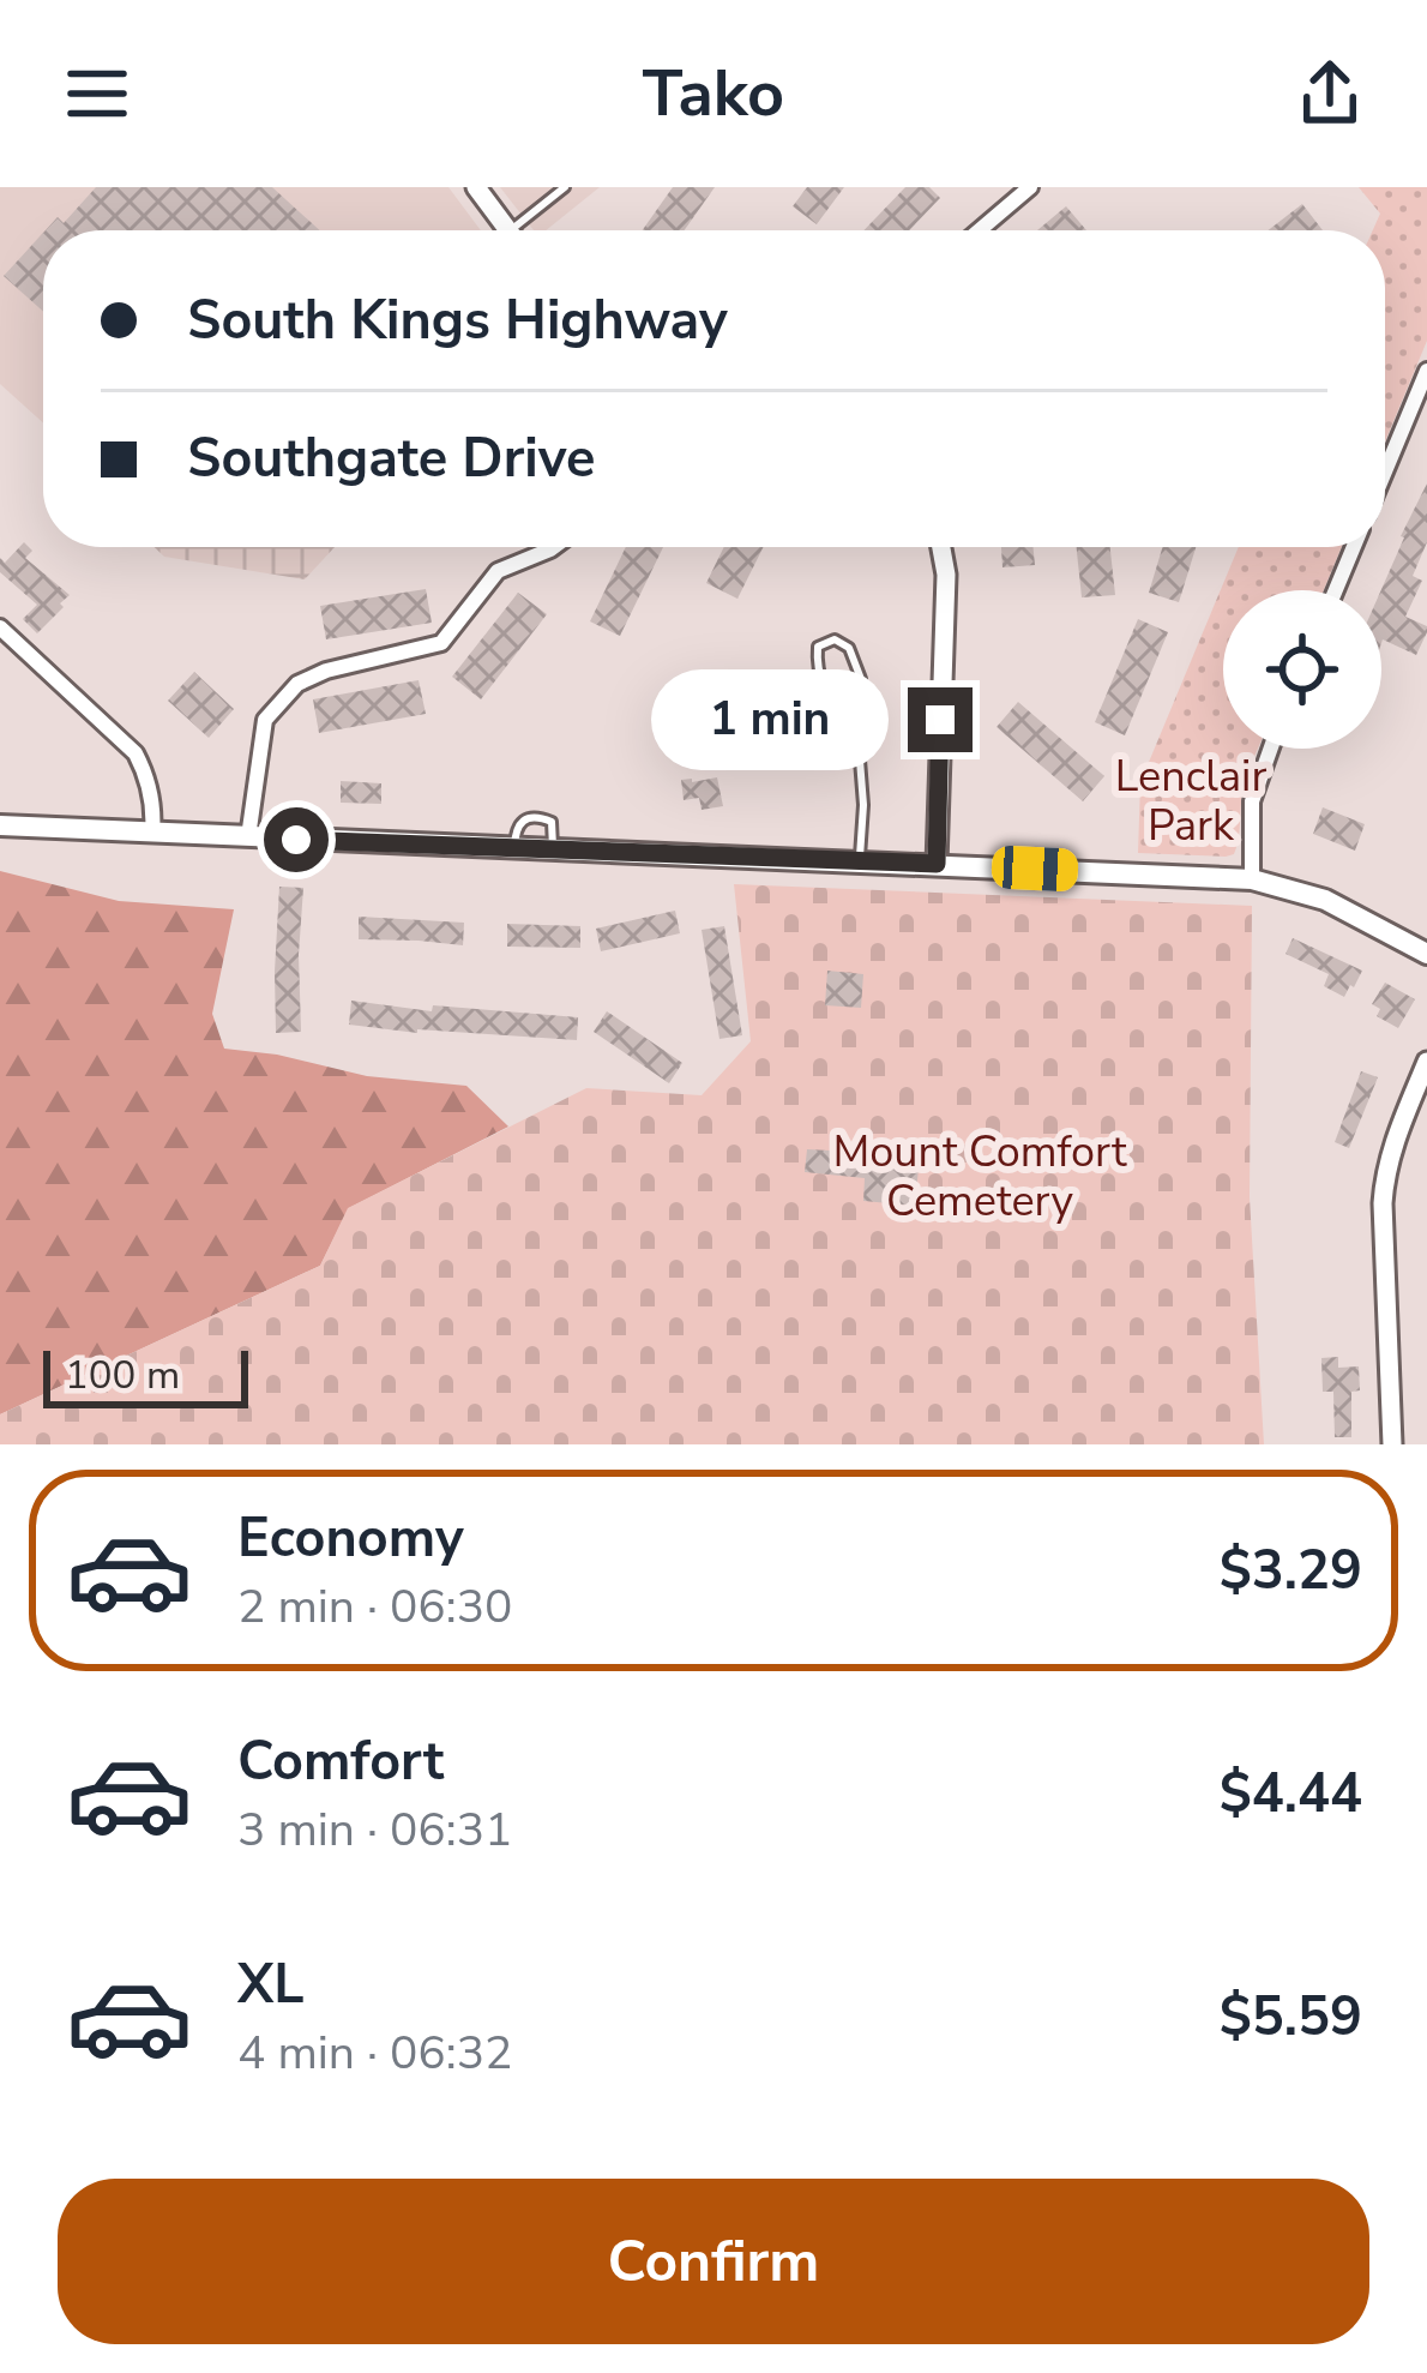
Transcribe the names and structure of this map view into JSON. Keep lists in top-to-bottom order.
{
  "parks": ["Lenclair Park", "Mount Comfort Cemetery"],
  "scale_bar": "100 m",
  "page": {
    "header": "Tako",
    "banner": ["South Kings Highway", "Southgate Drive"],
    "bubble": "1 min",
    "scale": "100 m",
    "list": [
      {
        "name": "Economy",
        "note": "2 min · 06:30",
        "value": "$3.29"
      },
      {
        "name": "Comfort",
        "note": "3 min · 06:31",
        "value": "$4.44"
      },
      {
        "name": "XL",
        "note": "4 min · 06:32",
        "value": "$5.59"
      }
    ],
    "buttons": "Confirm"
  }
}
